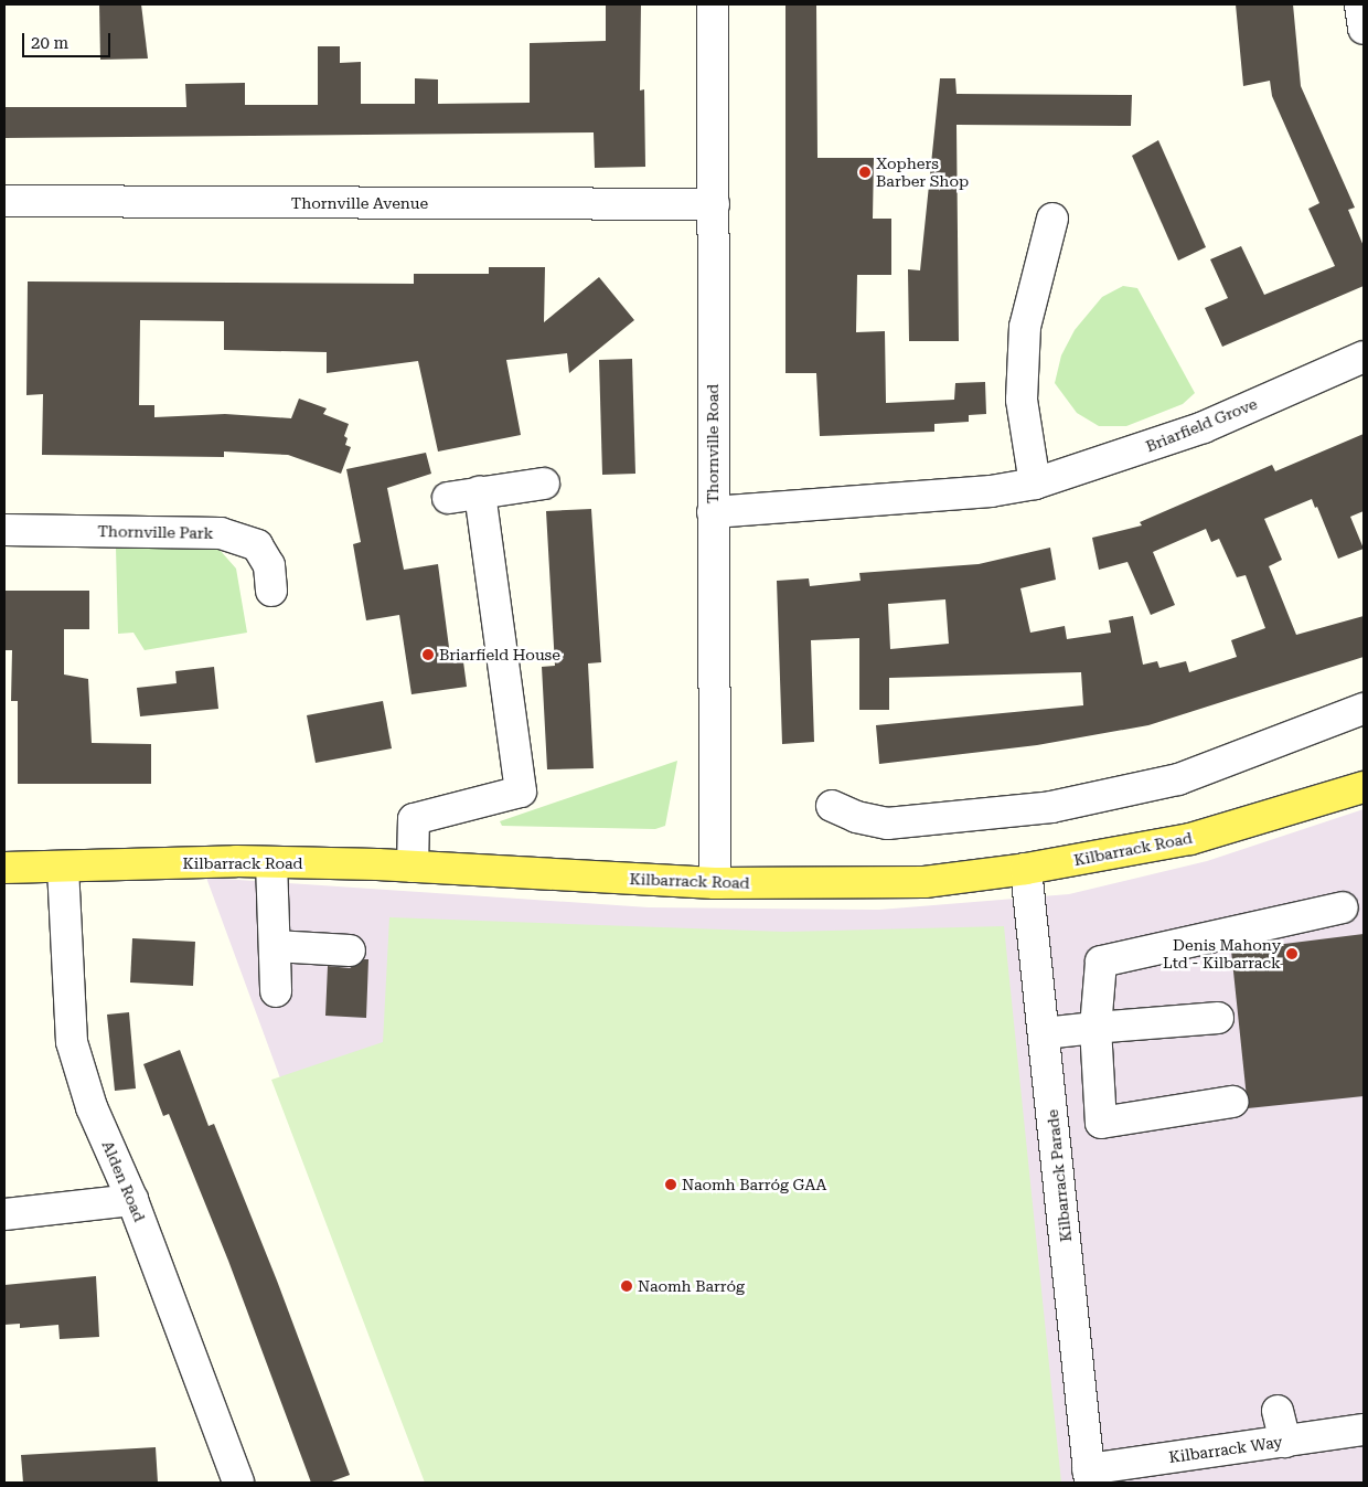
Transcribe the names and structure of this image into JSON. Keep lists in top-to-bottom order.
{
  "streets": {
    "main road": ["Kilbarrack Road"],
    "street": [
      "Thornville Avenue",
      "Briarfield Grove",
      "Thornville Road",
      "Thornville Park",
      "Kilbarrack Parade",
      "Alden Road",
      "Kilbarrack Way"
    ]
  },
  "crossings": [
    ["Thornville Avenue", "Thornville Road"],
    ["Briarfield Grove", "Thornville Road"],
    ["Thornville Road", "Kilbarrack Road"],
    ["Kilbarrack Road", "Kilbarrack Parade"],
    ["Kilbarrack Road", "Alden Road"],
    ["Kilbarrack Parade", "Kilbarrack Way"]
  ],
  "places": [
    "Xophers Barber Shop",
    "Briarfield House",
    "Denis Mahony Ltd - Kilbarrack",
    "Naomh Barróg GAA",
    "Naomh Barróg"
  ],
  "scale_bar": "20 m"
}
